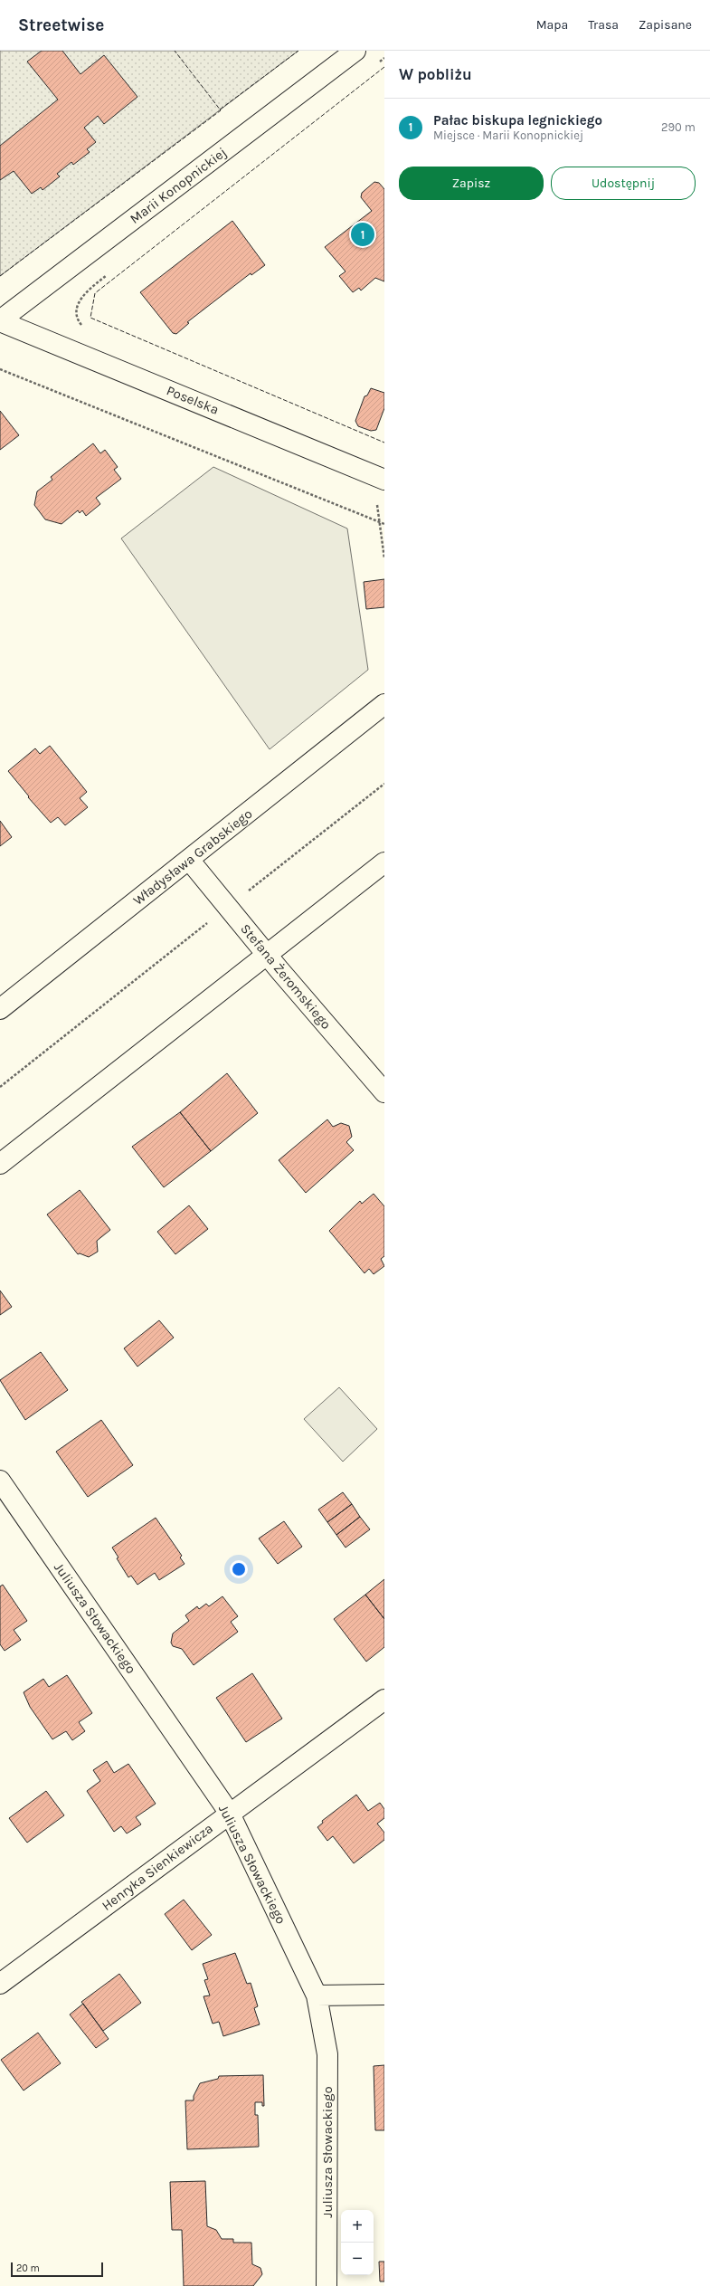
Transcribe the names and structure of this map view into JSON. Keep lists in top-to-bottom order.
{
  "streets": {
    "street": [
      "Marii Konopnickiej",
      "Poselska",
      "Władysława Grabskiego",
      "Stefana Żeromskiego",
      "Juliusza Słowackiego",
      "Henryka Sienkiewicza"
    ]
  },
  "crossings": [
    ["Marii Konopnickiej", "Poselska"],
    ["Władysława Grabskiego", "Stefana Żeromskiego"],
    ["Juliusza Słowackiego", "Henryka Sienkiewicza"]
  ],
  "scale_bar": "20 m",
  "page": {
    "header": "Streetwise",
    "nav": ["Mapa", "Trasa", "Zapisane"],
    "heading": "W pobliżu",
    "list": [
      {
        "mark": "1",
        "name": "Pałac biskupa legnickiego",
        "note": "Miejsce · Marii Konopnickiej",
        "value": "290 m"
      }
    ],
    "buttons": ["Zapisz", "Udostępnij"],
    "pins": "1",
    "map_buttons": ["+", "−"],
    "scale": "20 m"
  }
}
